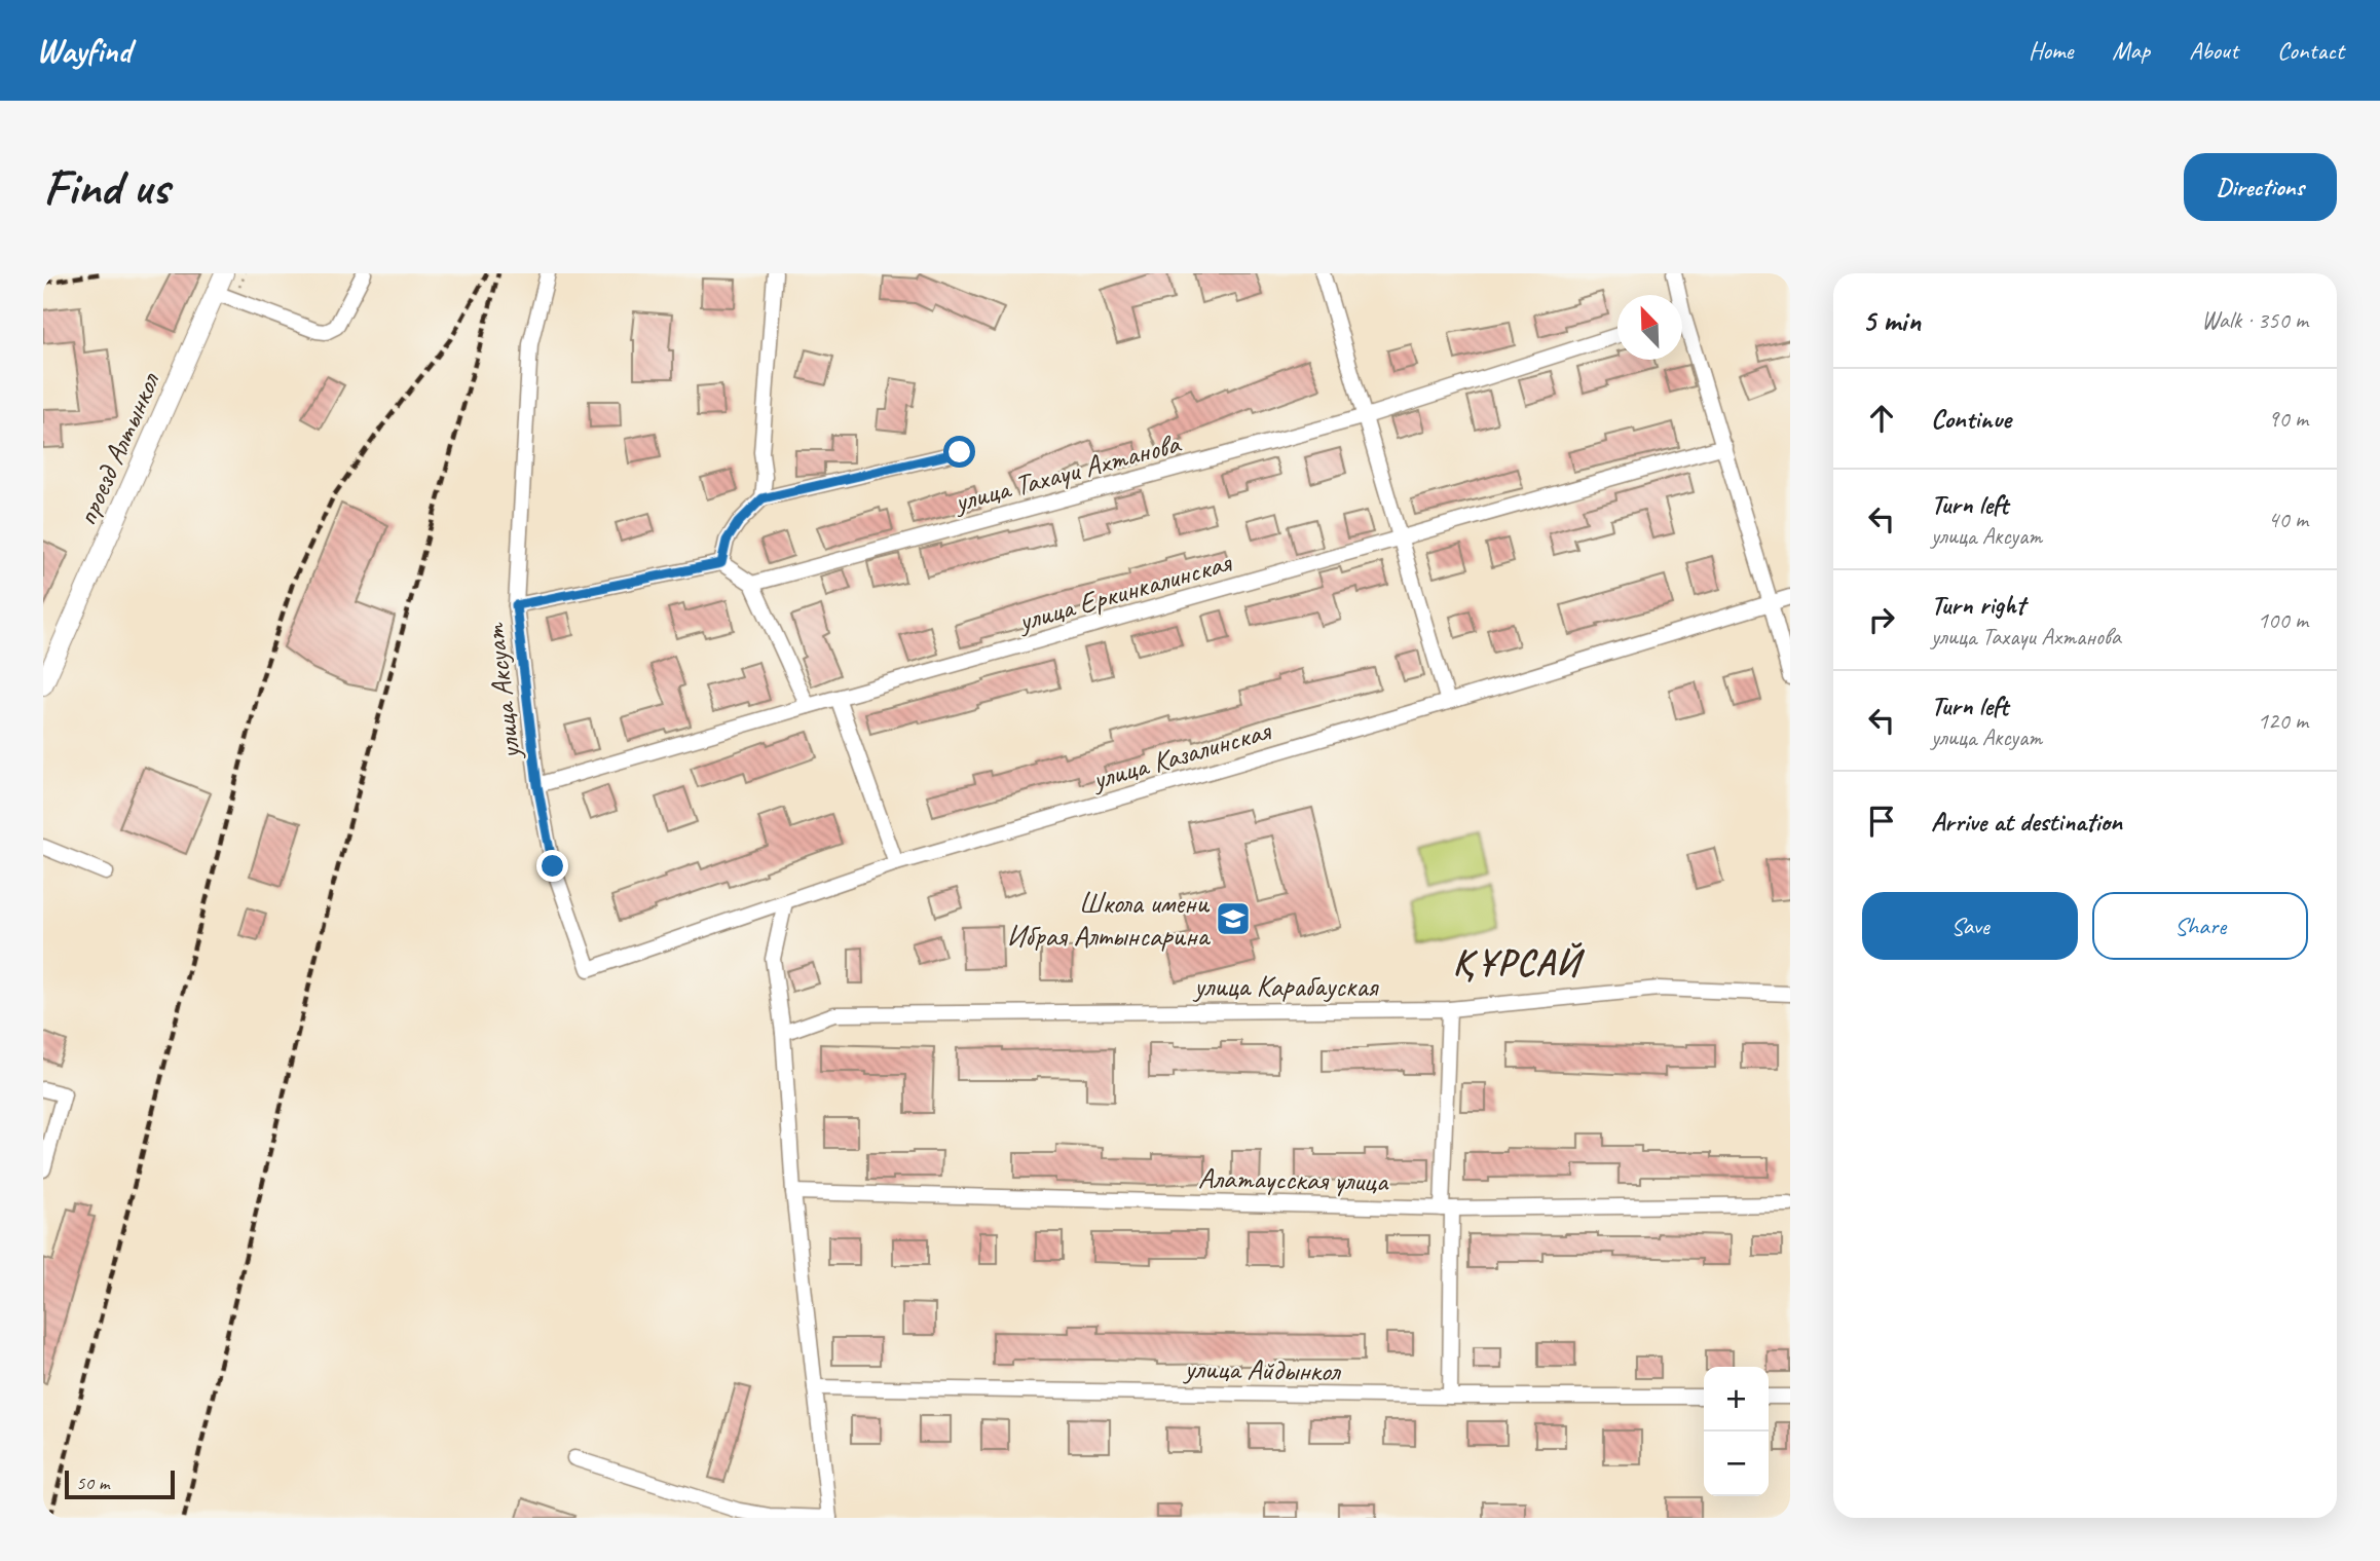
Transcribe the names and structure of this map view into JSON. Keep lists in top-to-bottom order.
{
  "streets": {
    "main road": ["проезд Алтынкол"],
    "street": [
      "улица Тахауи Ахтанова",
      "улица Еркинкалинская",
      "улица Аксуат",
      "улица Казалинская",
      "улица Карабауская",
      "Алатаусская улица",
      "улица Айдынкол"
    ]
  },
  "crossings": [
    ["улица Еркинкалинская", "улица Аксуат"],
    ["улица Аксуат", "улица Казалинская"]
  ],
  "districts": ["ҚҰРСАЙ"],
  "places": {
    "school or university": ["Школа имени Ибрая Алтынсарина"]
  },
  "scale_bar": "50 m",
  "north": "top left",
  "page": {
    "header": "Wayfind",
    "nav": [
      "Home",
      "Map",
      "About",
      "Contact"
    ],
    "buttons": [
      "Directions",
      ["Save", "Share"]
    ],
    "title": "Find us",
    "heading": ["5 min", "Walk · 350 m"],
    "list": [
      ["Continue", "90 m"],
      ["Turn left", "улица Аксуат", "40 m"],
      ["Turn right", "улица Тахауи Ахтанова", "100 m"],
      ["Turn left", "улица Аксуат", "120 m"],
      "Arrive at destination"
    ],
    "map_buttons": ["+", "−"],
    "scale": "50 m"
  }
}
